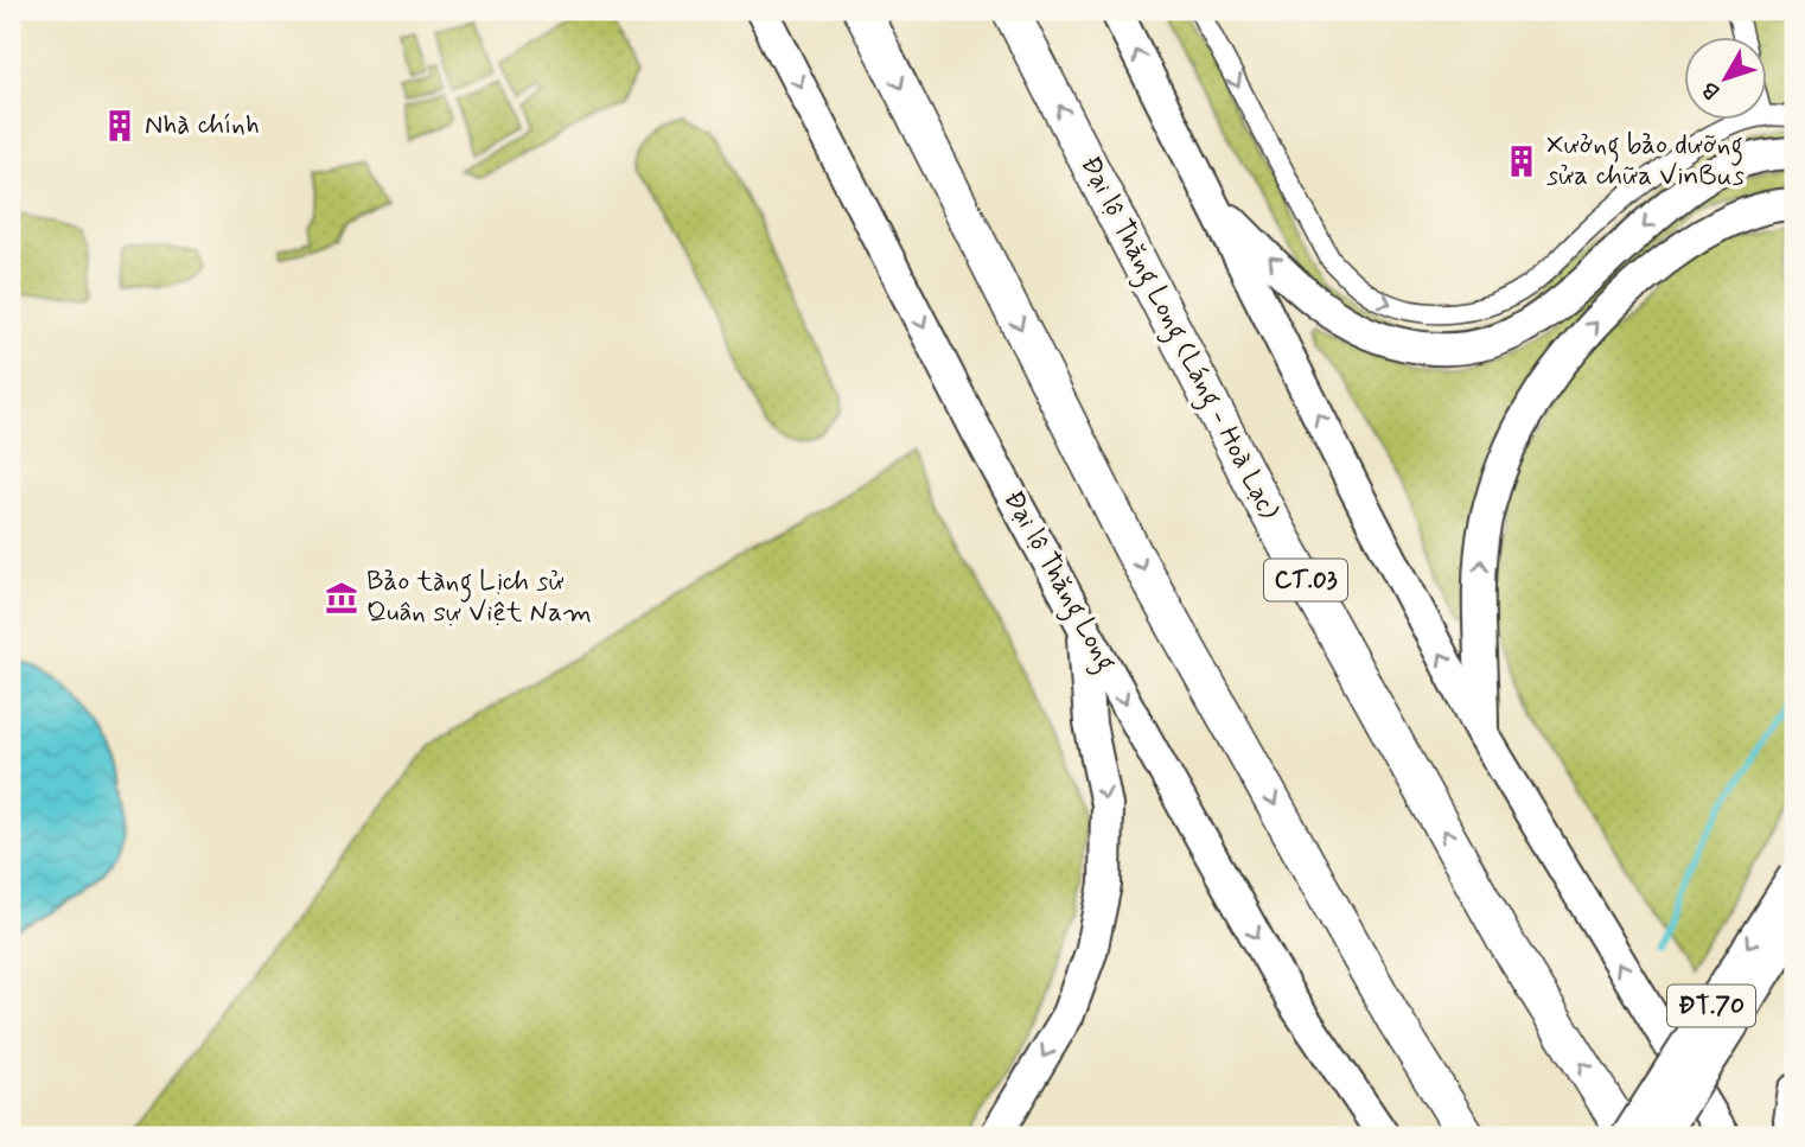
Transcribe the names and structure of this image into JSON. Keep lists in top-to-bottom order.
{
  "streets": {
    "highway": ["Đại lộ Thăng Long (Láng - Hoà Lạc)", "CT.03"],
    "main road": ["Đại lộ Thăng Long", "ĐT.70"]
  },
  "crossings": [
    ["Đại lộ Thăng Long (Láng - Hoà Lạc)", "ĐT.70"]
  ],
  "one_way": ["Đại lộ Thăng Long"],
  "places": {
    "building": ["Nhà chính", "Xưởng bảo dưỡng sửa chữa VinBus"],
    "museum": ["Bảo tàng Lịch sử Quân sự Việt Nam"]
  },
  "north": "bottom left"
}
